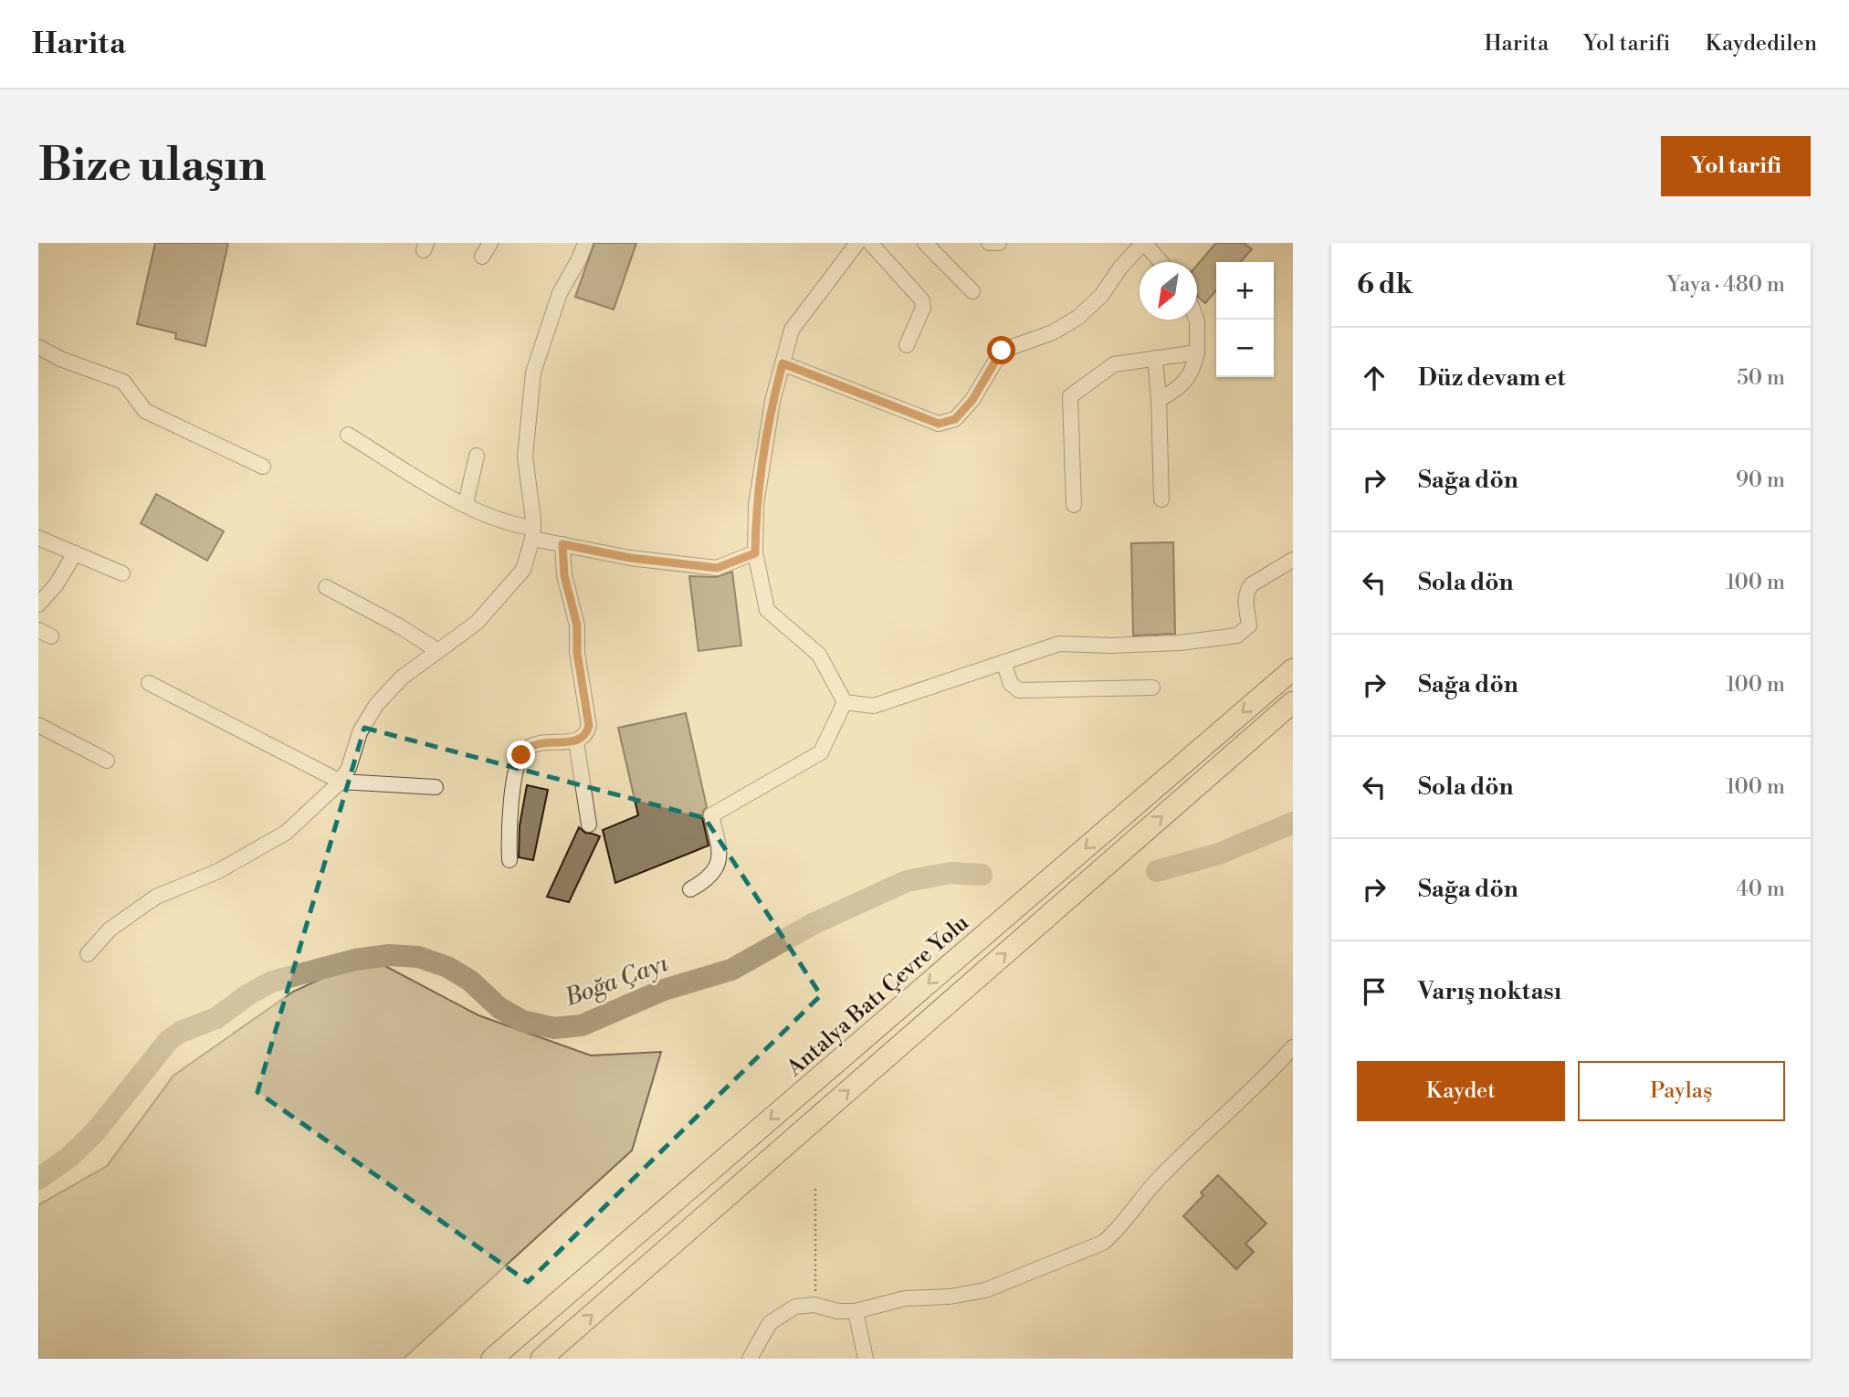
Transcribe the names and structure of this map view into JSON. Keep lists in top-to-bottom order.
{
  "streets": {
    "highway": ["Antalya Batı Çevre Yolu"]
  },
  "water": ["Boğa Çayı"],
  "north": "bottom left",
  "page": {
    "header": "Harita",
    "nav": ["Harita", "Yol tarifi", "Kaydedilen"],
    "buttons": [
      "Yol tarifi",
      ["Kaydet", "Paylaş"]
    ],
    "title": "Bize ulaşın",
    "heading": ["6 dk", "Yaya · 480 m"],
    "map_buttons": ["+", "−"],
    "list": [
      ["Düz devam et", "50 m"],
      ["Sağa dön", "90 m"],
      ["Sola dön", "100 m"],
      ["Sağa dön", "100 m"],
      ["Sola dön", "100 m"],
      ["Sağa dön", "40 m"],
      "Varış noktası"
    ]
  }
}
